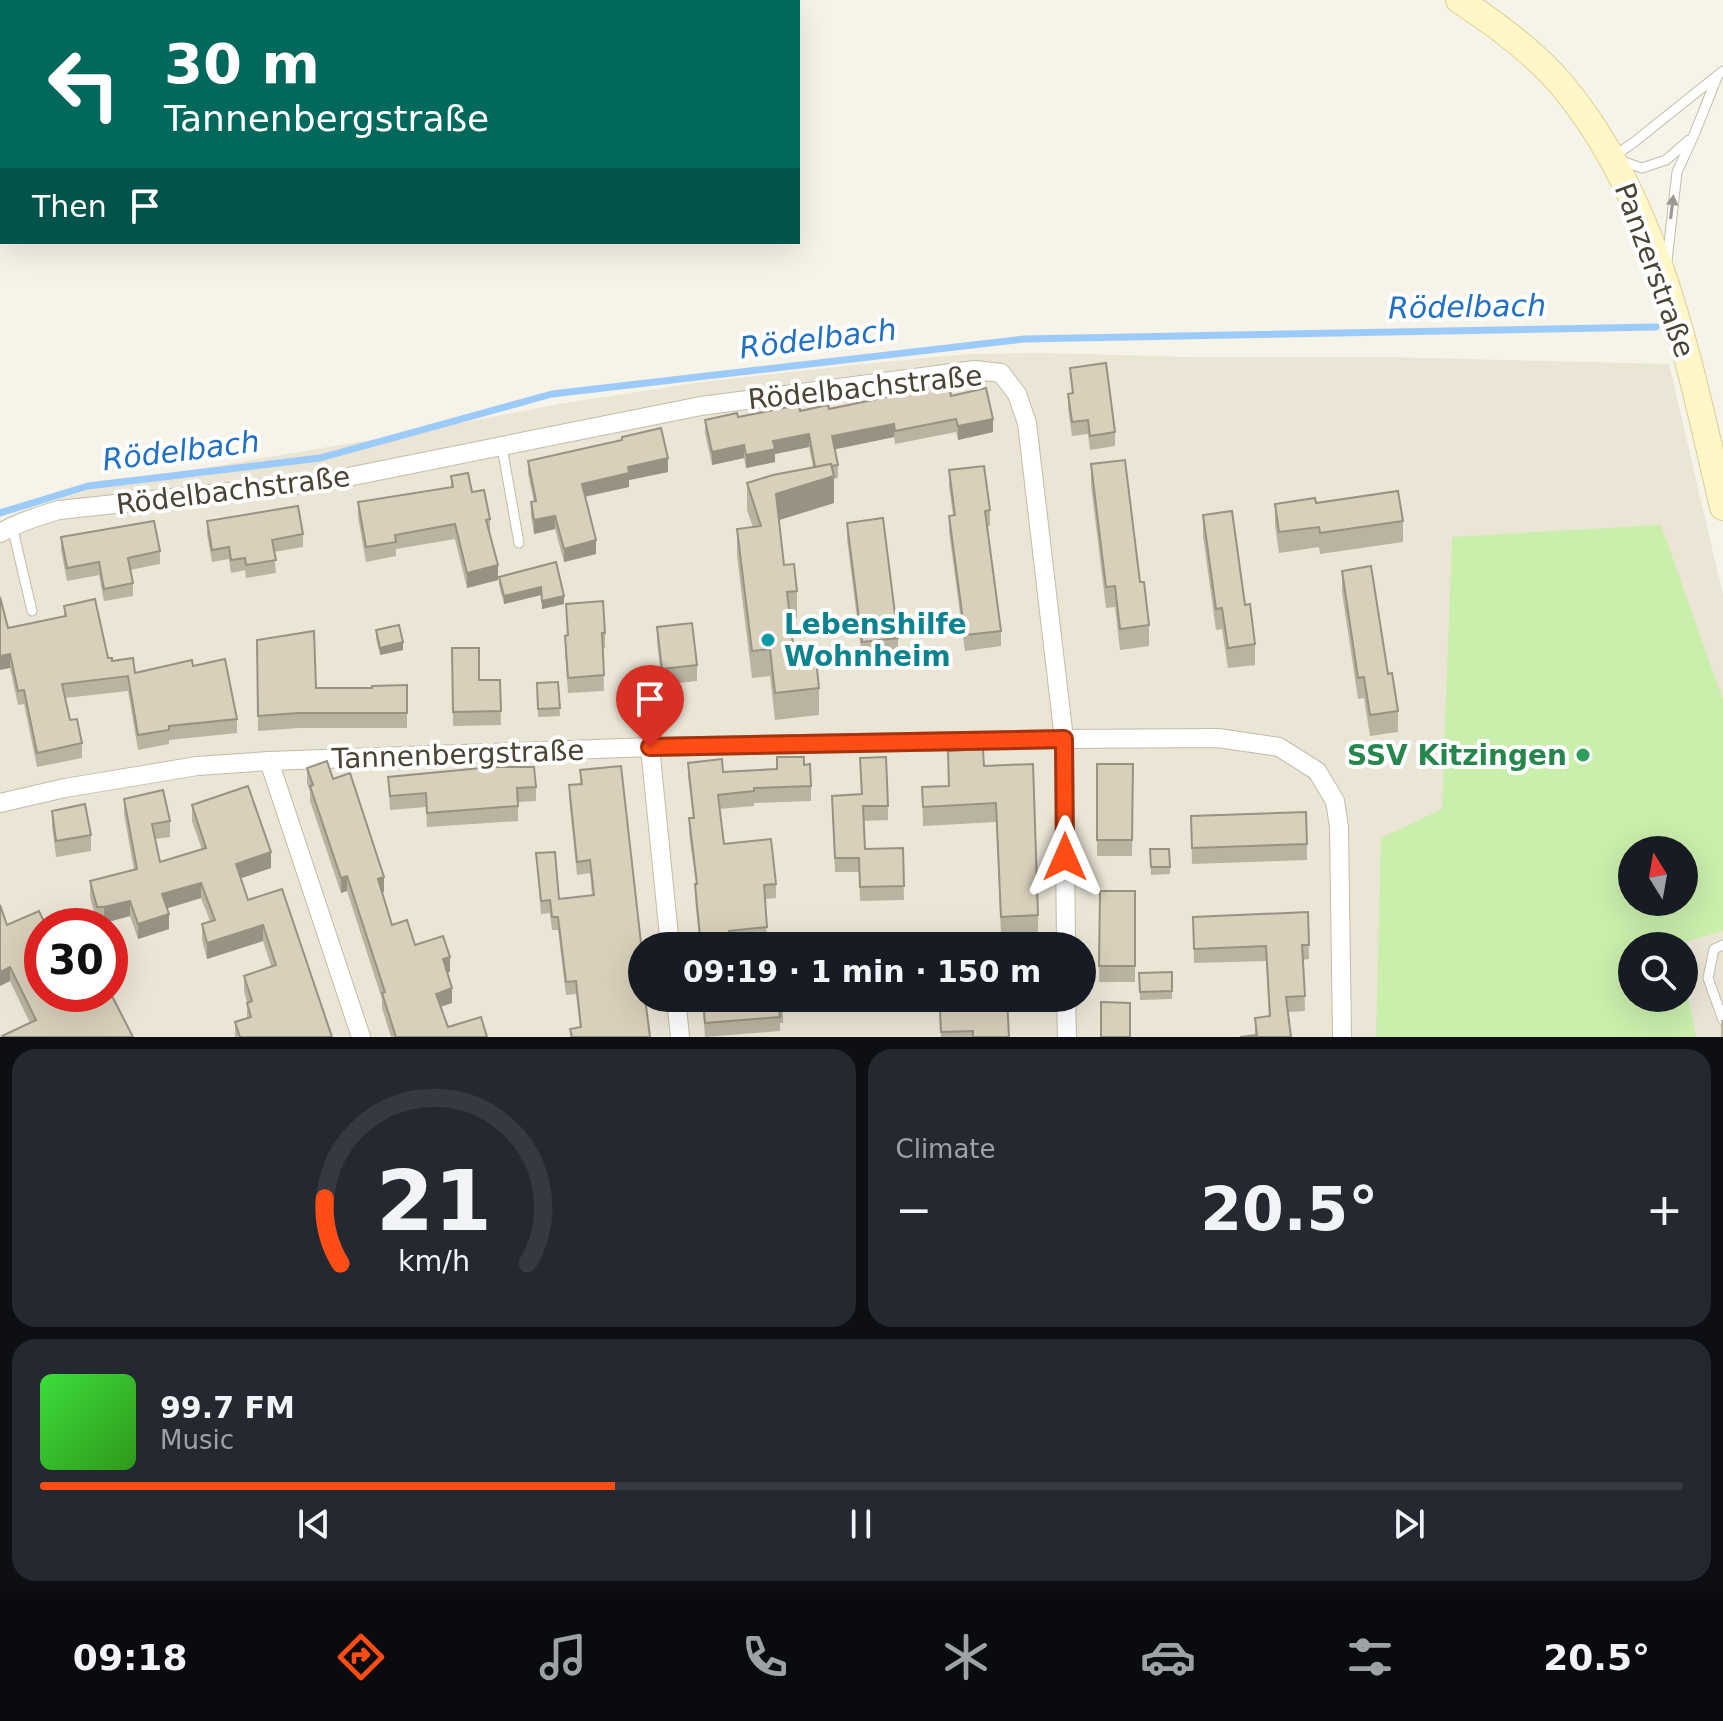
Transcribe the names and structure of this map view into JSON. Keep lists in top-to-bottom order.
{
  "streets": {
    "main road": ["Panzerstraße"],
    "street": ["Rödelbachstraße", "Tannenbergstraße"]
  },
  "crossings": [
    ["Rödelbachstraße", "Tannenbergstraße"]
  ],
  "water": ["Rödelbach"],
  "places": ["Lebenshilfe Wohnheim", "SSV Kitzingen"],
  "north": "top",
  "page": {
    "turn": ["30 m", "Tannenbergstraße"],
    "then": "Then",
    "limit": "30",
    "trip": "09:19 · 1 min · 150 m",
    "tile": "Climate",
    "heat": ["−", "20.5°", "+"],
    "song": ["99.7 FM", "Music"],
    "tabs": ["09:18", "20.5°"],
    "gauge": ["21", "km/h"]
  }
}
